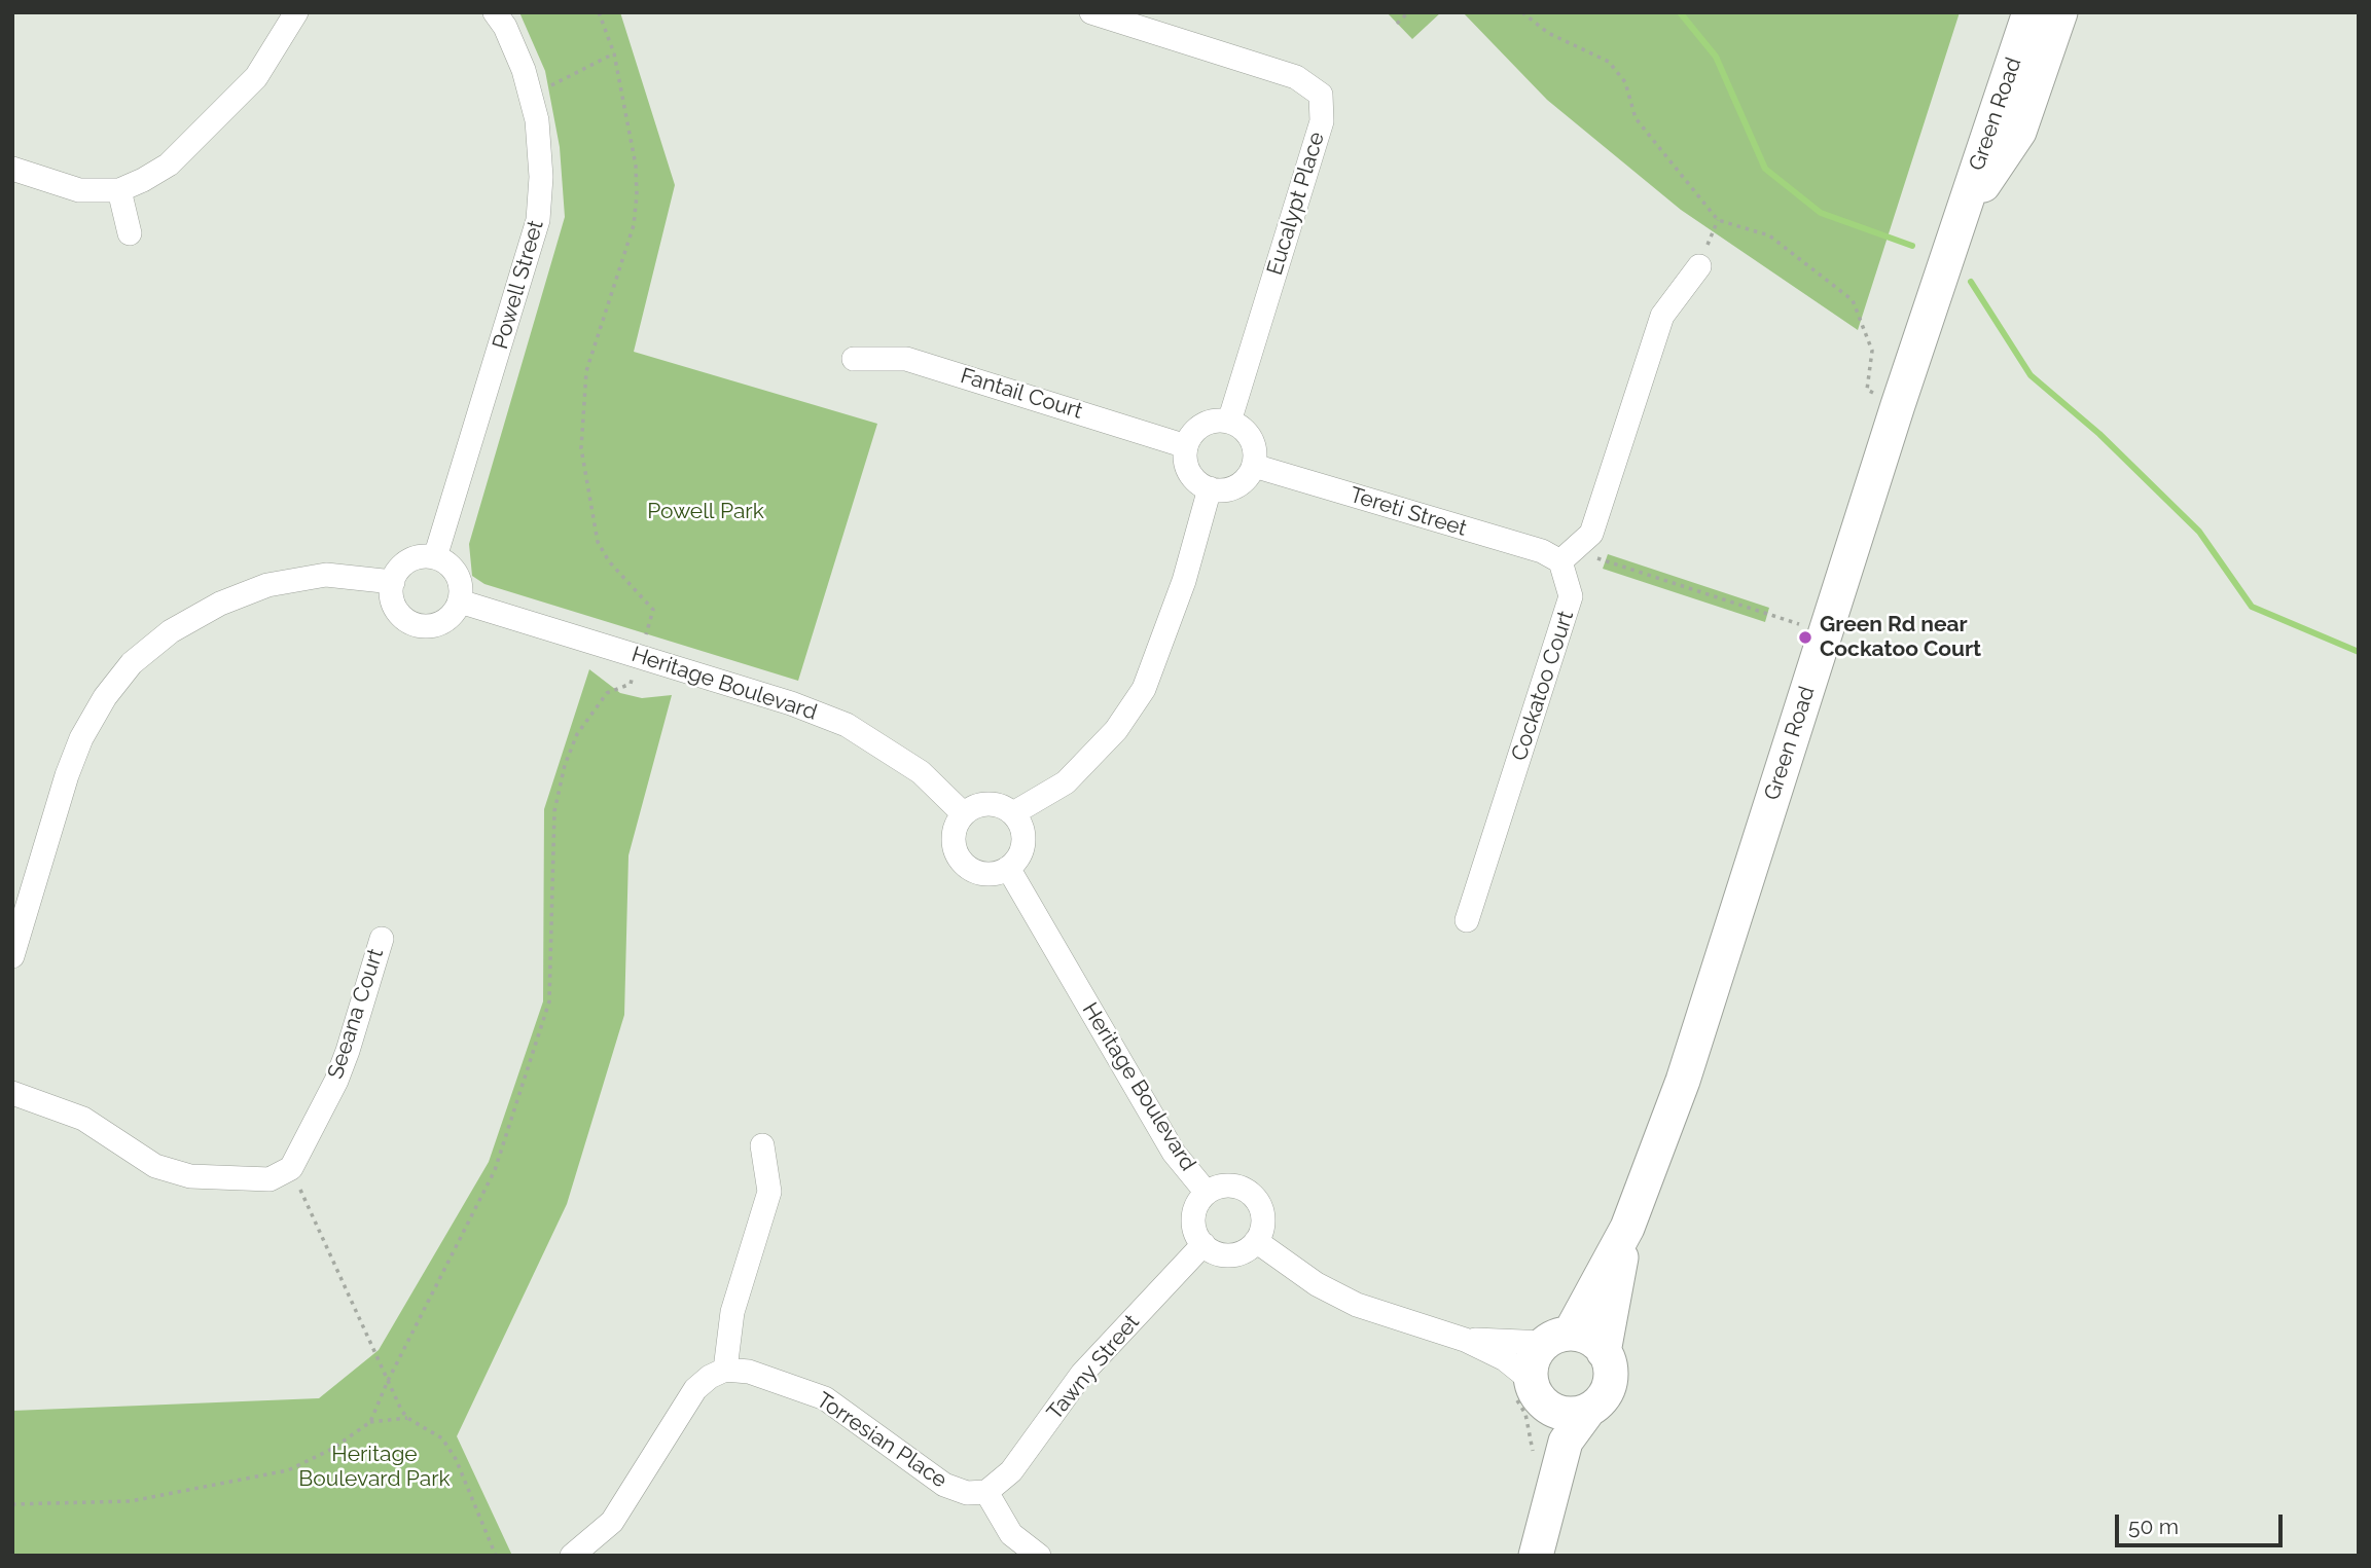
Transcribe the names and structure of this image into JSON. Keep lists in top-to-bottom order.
{
  "streets": {
    "street": [
      "Green Road",
      "Eucalypt Place",
      "Powell Street",
      "Fantail Court",
      "Tereti Street",
      "Heritage Boulevard",
      "Cockatoo Court",
      "Seeana Court",
      "Tawny Street",
      "Torresian Place"
    ]
  },
  "crossings": [
    ["Eucalypt Place", "Fantail Court"],
    ["Eucalypt Place", "Tereti Street"],
    ["Powell Street", "Heritage Boulevard"],
    ["Fantail Court", "Tereti Street"],
    ["Tereti Street", "Cockatoo Court"],
    ["Heritage Boulevard", "Tawny Street"],
    ["Tawny Street", "Torresian Place"]
  ],
  "parks": ["Powell Park", "Heritage Boulevard Park"],
  "places": ["Green Rd near Cockatoo Court"],
  "scale_bar": "50 m"
}
